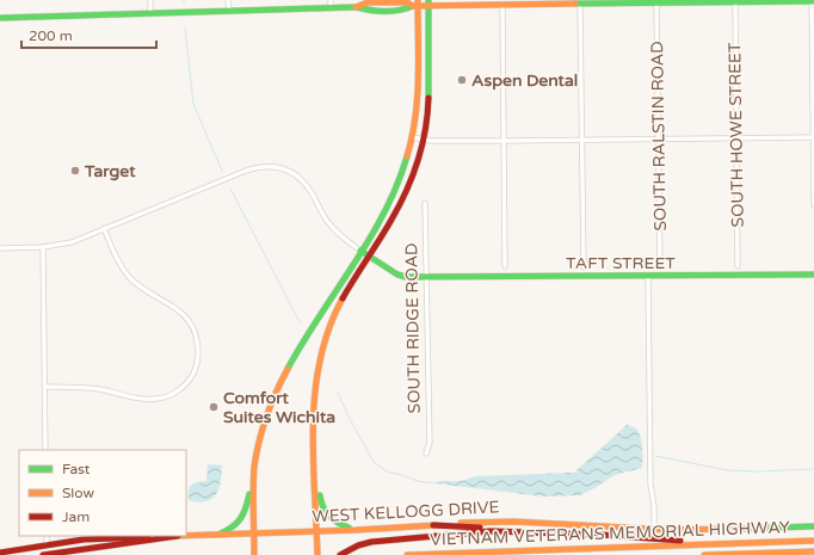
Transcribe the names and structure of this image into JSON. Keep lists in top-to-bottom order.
{
  "streets": {
    "main road": ["TAFT STREET", "WEST KELLOGG DRIVE", "VIETNAM VETERANS MEMORIAL HIGHWAY"],
    "street": ["SOUTH HOWE STREET", "SOUTH RALSTIN ROAD", "SOUTH RIDGE ROAD"]
  },
  "crossings": [
    ["TAFT STREET", "SOUTH RIDGE ROAD"]
  ],
  "places": ["Aspen Dental", "Target", "Comfort Suites Wichita"],
  "legend": ["Fast", "Slow", "Jam"],
  "scale_bar": "200 m"
}
